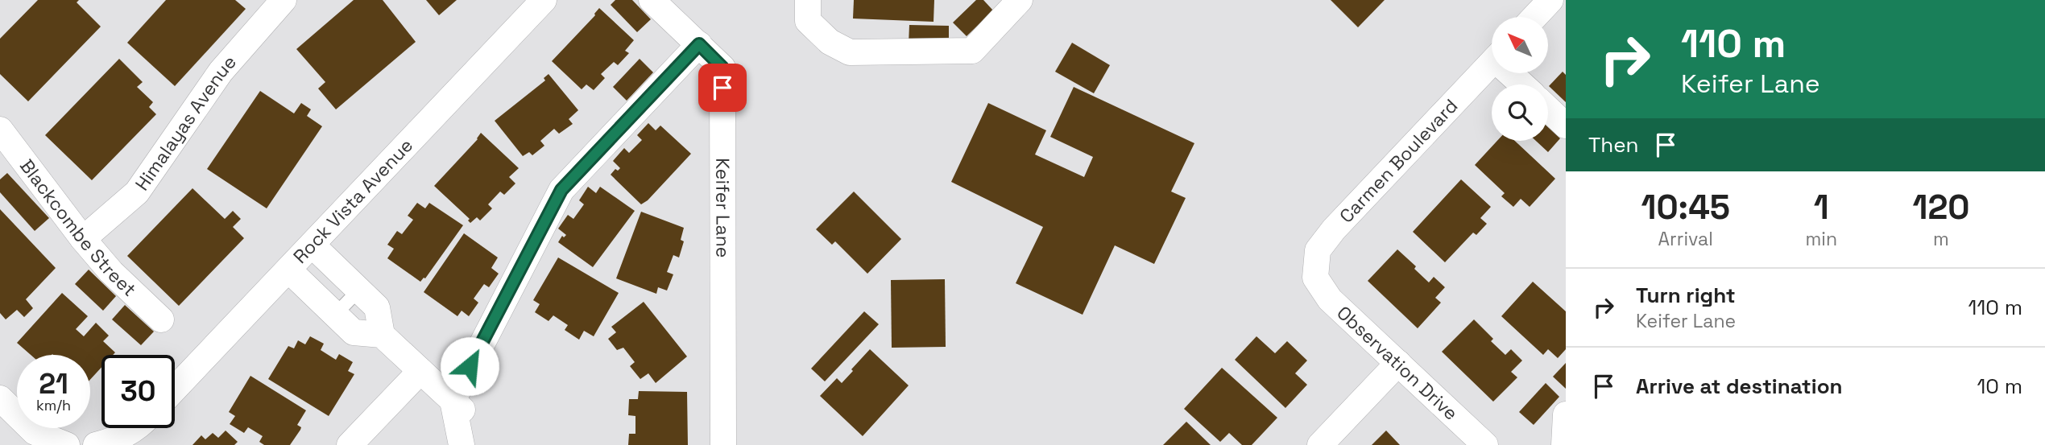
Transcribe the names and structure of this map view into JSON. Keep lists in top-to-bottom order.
{
  "streets": {
    "street": [
      "Himalayas Avenue",
      "Carmen Boulevard",
      "Rock Vista Avenue",
      "Keifer Lane",
      "Blackcombe Street",
      "Observation Drive"
    ]
  },
  "crossings": [
    ["Himalayas Avenue", "Blackcombe Street"],
    ["Carmen Boulevard", "Observation Drive"]
  ],
  "north": "top left",
  "page": {
    "turn": ["110 m", "Keifer Lane"],
    "then": "Then",
    "eta": [
      "10:45",
      "Arrival",
      "1",
      "min",
      "120",
      "m"
    ],
    "list": [
      {
        "name": "Turn right",
        "note": "Keifer Lane",
        "value": "110 m"
      },
      {
        "name": "Arrive at destination",
        "value": "10 m"
      }
    ],
    "speed": "21 km/h",
    "limit": "30"
  }
}
